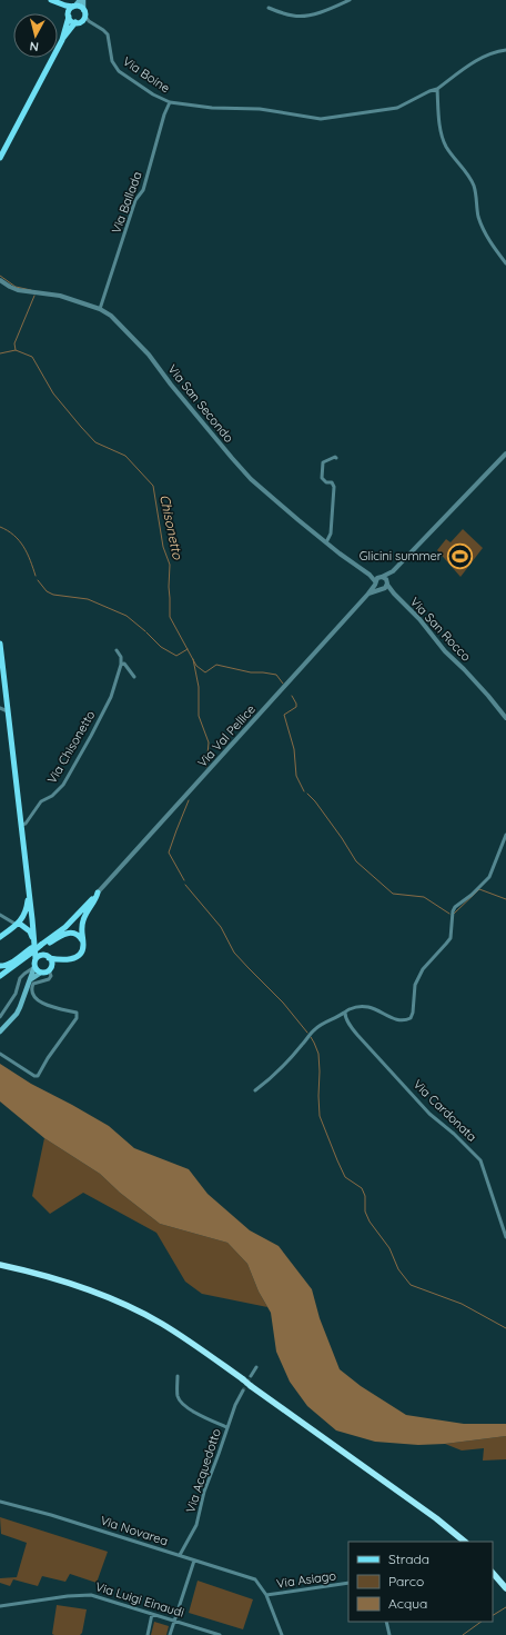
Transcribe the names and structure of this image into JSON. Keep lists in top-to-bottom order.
{
  "streets": {
    "street": [
      "Via Boine",
      "Via Ballada",
      "Via San Secondo",
      "Via San Rocco",
      "Via Val Pellice",
      "Via Chisonetto",
      "Via Cardonata",
      "Via Acquedotto",
      "Via Novarea",
      "Via Asiago",
      "Via Luigi Einaudi"
    ]
  },
  "crossings": [
    ["Via Boine", "Via Ballada"],
    ["Via Ballada", "Via San Secondo"],
    ["Via San Secondo", "Via San Rocco"],
    ["Via San Secondo", "Via Val Pellice"],
    ["Via San Rocco", "Via Val Pellice"],
    ["Via Acquedotto", "Via Novarea"],
    ["Via Novarea", "Via Asiago"]
  ],
  "water": ["Chisonetto"],
  "places": {
    "sports": ["Glicini summer"]
  },
  "legend": ["Strada", "Parco", "Acqua"],
  "north": "bottom"
}
